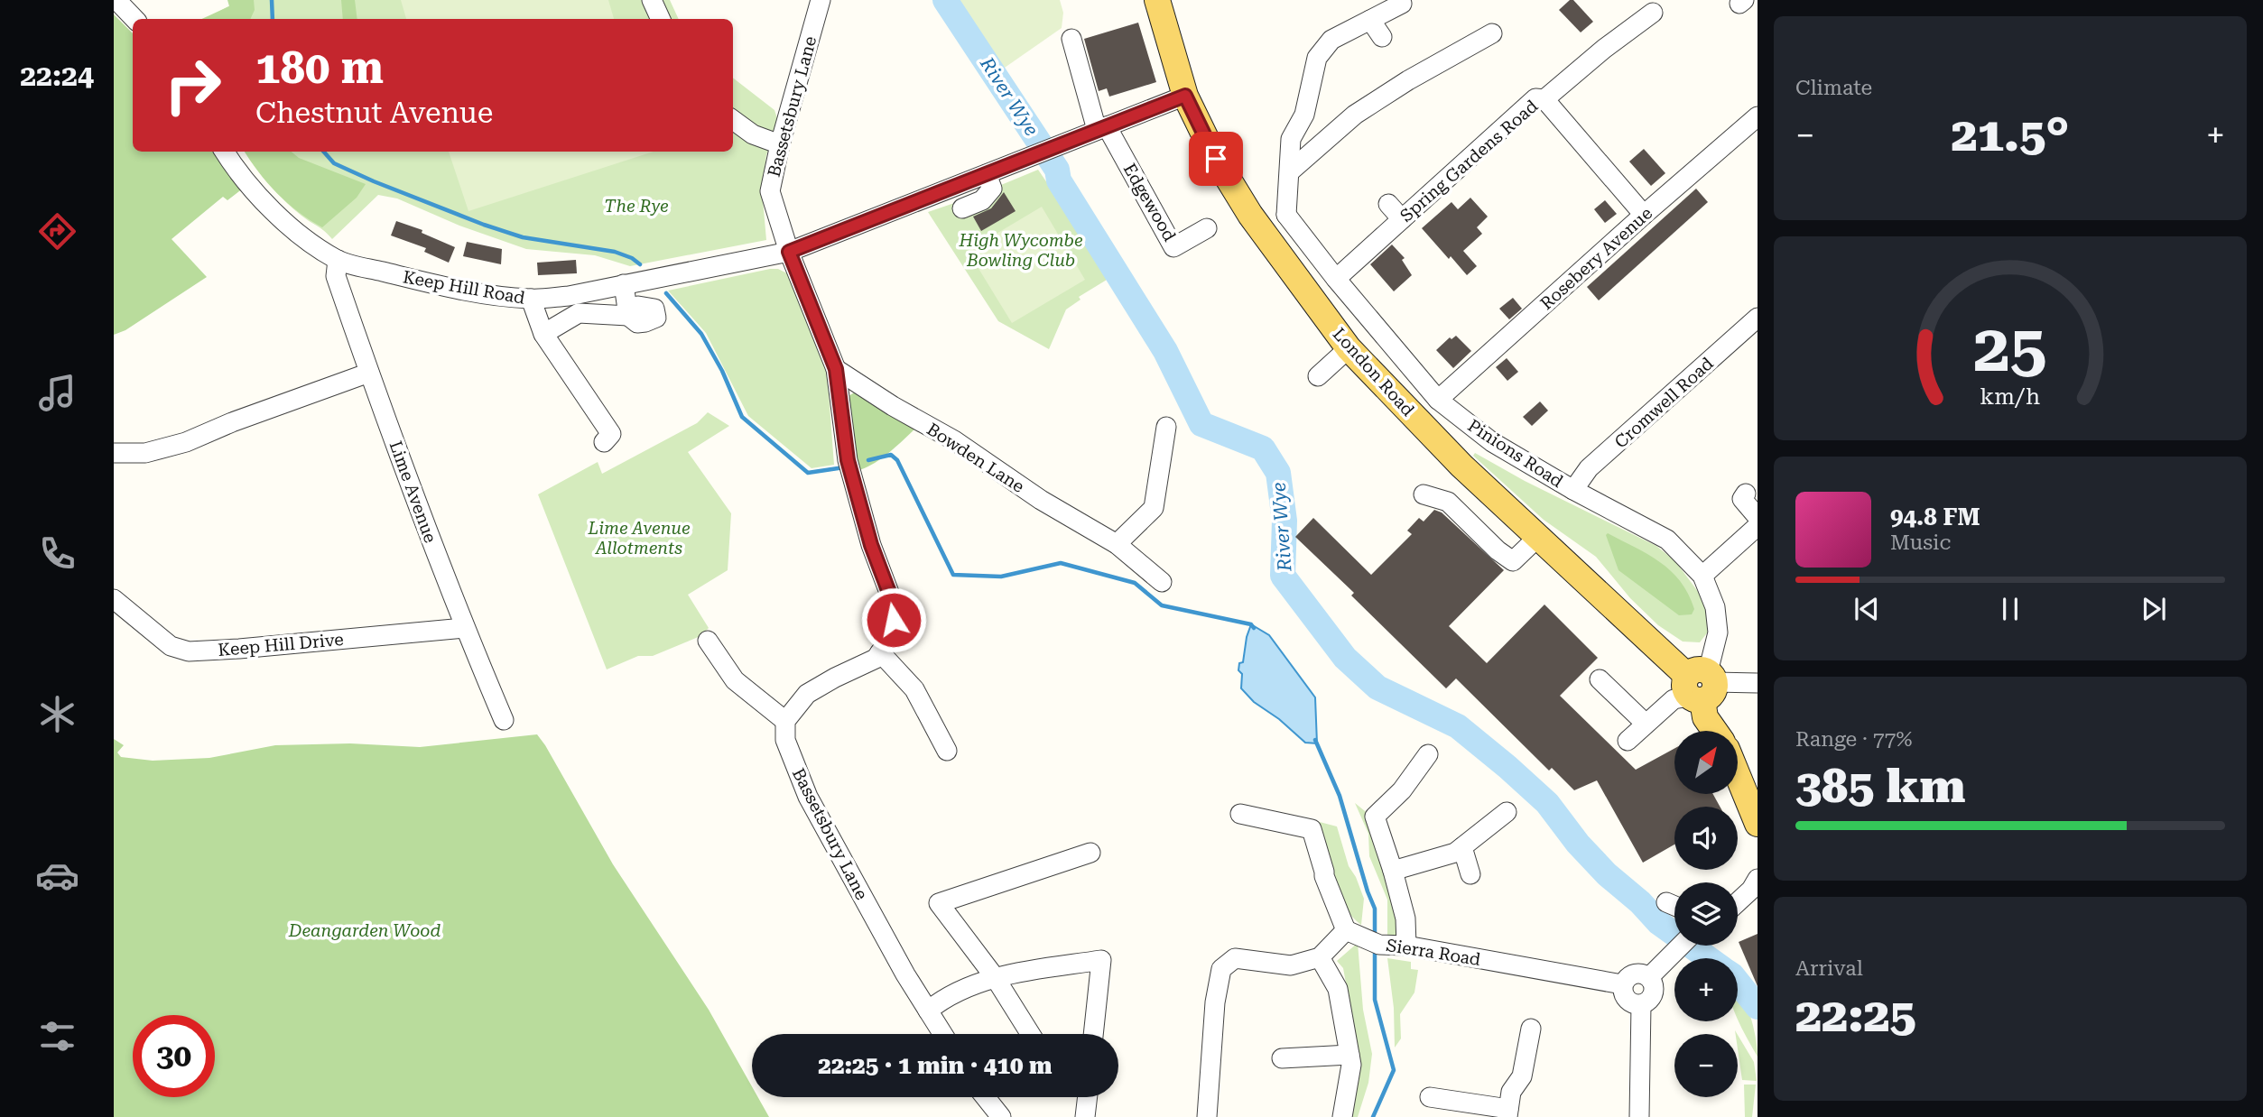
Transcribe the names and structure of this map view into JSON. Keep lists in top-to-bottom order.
{
  "streets": {
    "main road": ["London Road"],
    "street": [
      "Bassetsbury Lane",
      "Spring Gardens Road",
      "Edgewood",
      "Rosebery Avenue",
      "Keep Hill Road",
      "Cromwell Road",
      "Pinions Road",
      "Bowden Lane",
      "Lime Avenue",
      "Keep Hill Drive",
      "Sierra Road"
    ]
  },
  "crossings": [
    ["Bassetsbury Lane", "Keep Hill Road"],
    ["Bassetsbury Lane", "Bowden Lane"],
    ["Spring Gardens Road", "Rosebery Avenue"],
    ["Spring Gardens Road", "Pinions Road"],
    ["Edgewood", "Keep Hill Road"],
    ["Rosebery Avenue", "Pinions Road"],
    ["Keep Hill Road", "London Road"],
    ["Keep Hill Road", "Lime Avenue"],
    ["London Road", "Pinions Road"],
    ["Cromwell Road", "Pinions Road"],
    ["Lime Avenue", "Keep Hill Drive"]
  ],
  "water": ["River Wye"],
  "parks": [
    "The Rye",
    "High Wycombe Bowling Club",
    "Lime Avenue Allotments",
    "Deangarden Wood"
  ],
  "north": "top right",
  "page": {
    "tabs": "22:24",
    "tile": [
      "Climate",
      ["Range · 77%", "385 km"],
      ["Arrival", "22:25"]
    ],
    "turn": ["180 m", "Chestnut Avenue"],
    "heat": ["−", "21.5°", "+"],
    "song": ["94.8 FM", "Music"],
    "map_buttons": ["+", "−"],
    "limit": "30",
    "trip": "22:25 · 1 min · 410 m",
    "gauge": ["25", "km/h"]
  }
}
